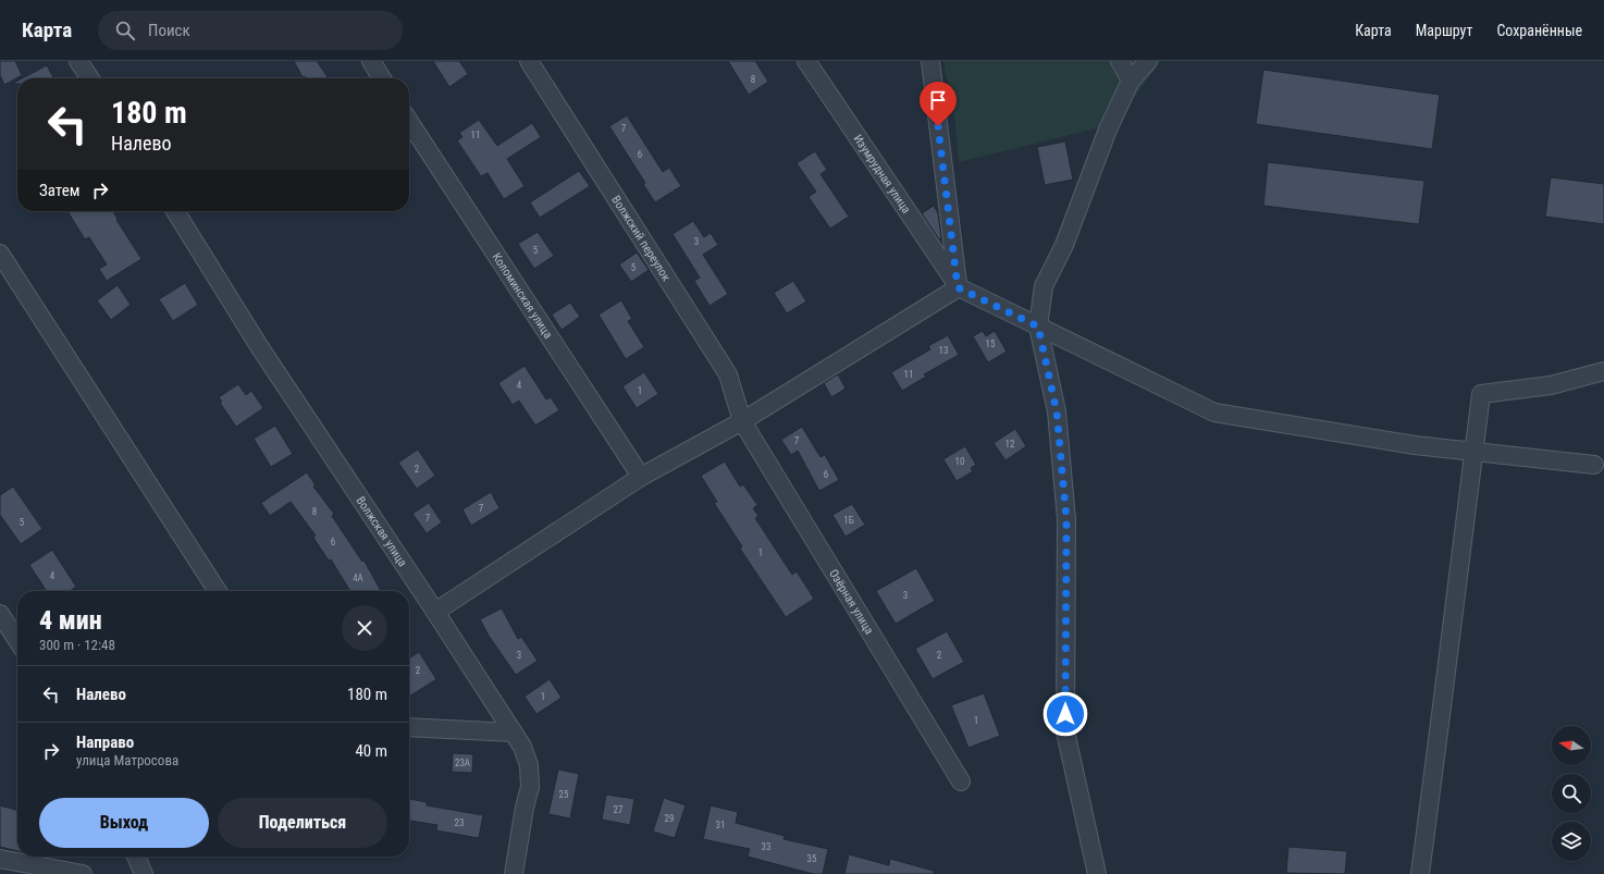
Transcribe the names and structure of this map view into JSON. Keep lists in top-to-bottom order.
{
  "streets": {
    "street": [
      "Изумрудная улица",
      "Волжский переулок",
      "Коломинская улица",
      "Волжская улица",
      "Озёрная улица"
    ]
  },
  "crossings": [
    ["Волжский переулок", "Озёрная улица"]
  ],
  "house_numbers": [
    "8",
    "7",
    "11",
    "6",
    "3",
    "5",
    "5",
    "15",
    "13",
    "11",
    "4",
    "1",
    "7",
    "12",
    "10",
    "2",
    "6",
    "7",
    "8",
    "7",
    "1Б",
    "5",
    "6",
    "1",
    "4",
    "4А",
    "3",
    "3",
    "2",
    "2",
    "1",
    "1",
    "23А",
    "25",
    "27",
    "29",
    "23",
    "31",
    "33",
    "35"
  ],
  "north": "left",
  "page": {
    "header": "Карта",
    "search": "Поиск",
    "nav": ["Карта", "Маршрут", "Сохранённые"],
    "turn": ["180 m", "Налево"],
    "then": "Затем",
    "heading": ["4 мин", "300 m · 12:48"],
    "list": [
      {
        "name": "Налево",
        "value": "180 m"
      },
      {
        "name": "Направо",
        "note": "улица Матросова",
        "value": "40 m"
      }
    ],
    "buttons": ["Выход", "Поделиться"]
  }
}
